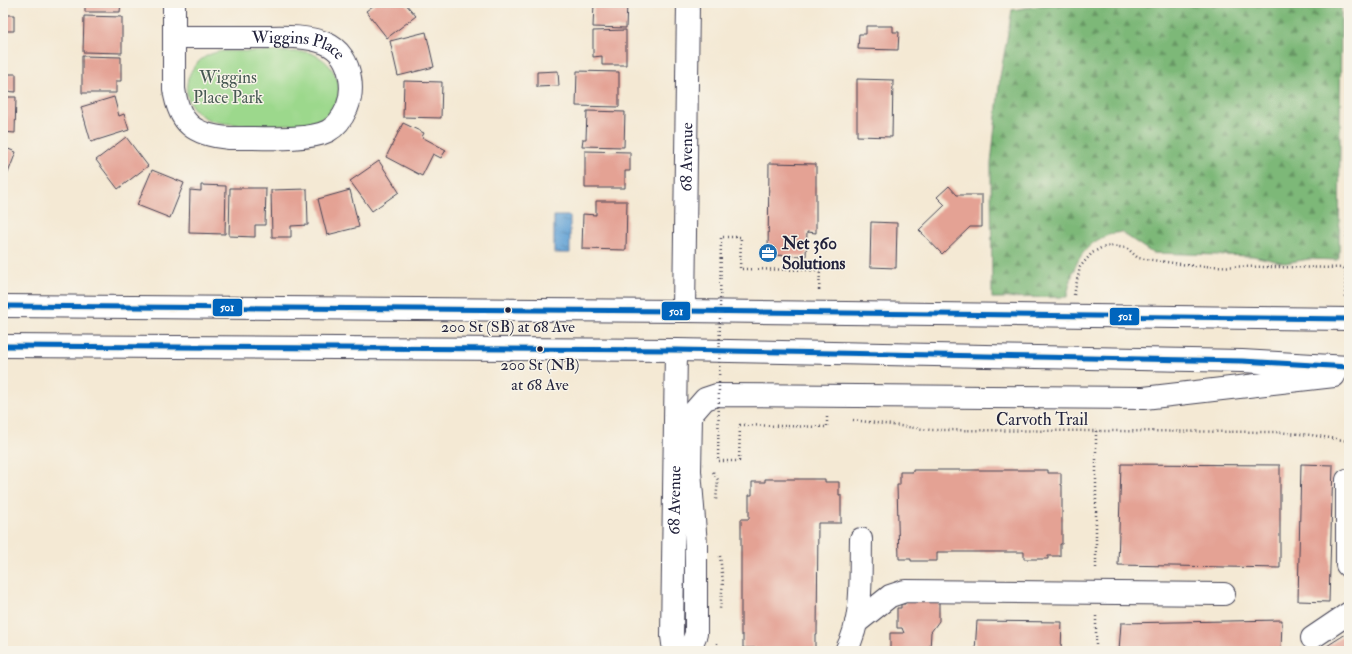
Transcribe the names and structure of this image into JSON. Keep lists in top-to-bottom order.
{
  "streets": {
    "main road": ["Wiggins Place", "68 Avenue"],
    "path": ["Carvoth Trail"]
  },
  "parks": ["Wiggins Place Park"],
  "places": {
    "office": ["Net 360 Solutions"],
    "other": ["200 St (SB) at 68 Ave", "200 St (NB) at 68 Ave"]
  },
  "lines": ["transit line 501"]
}
